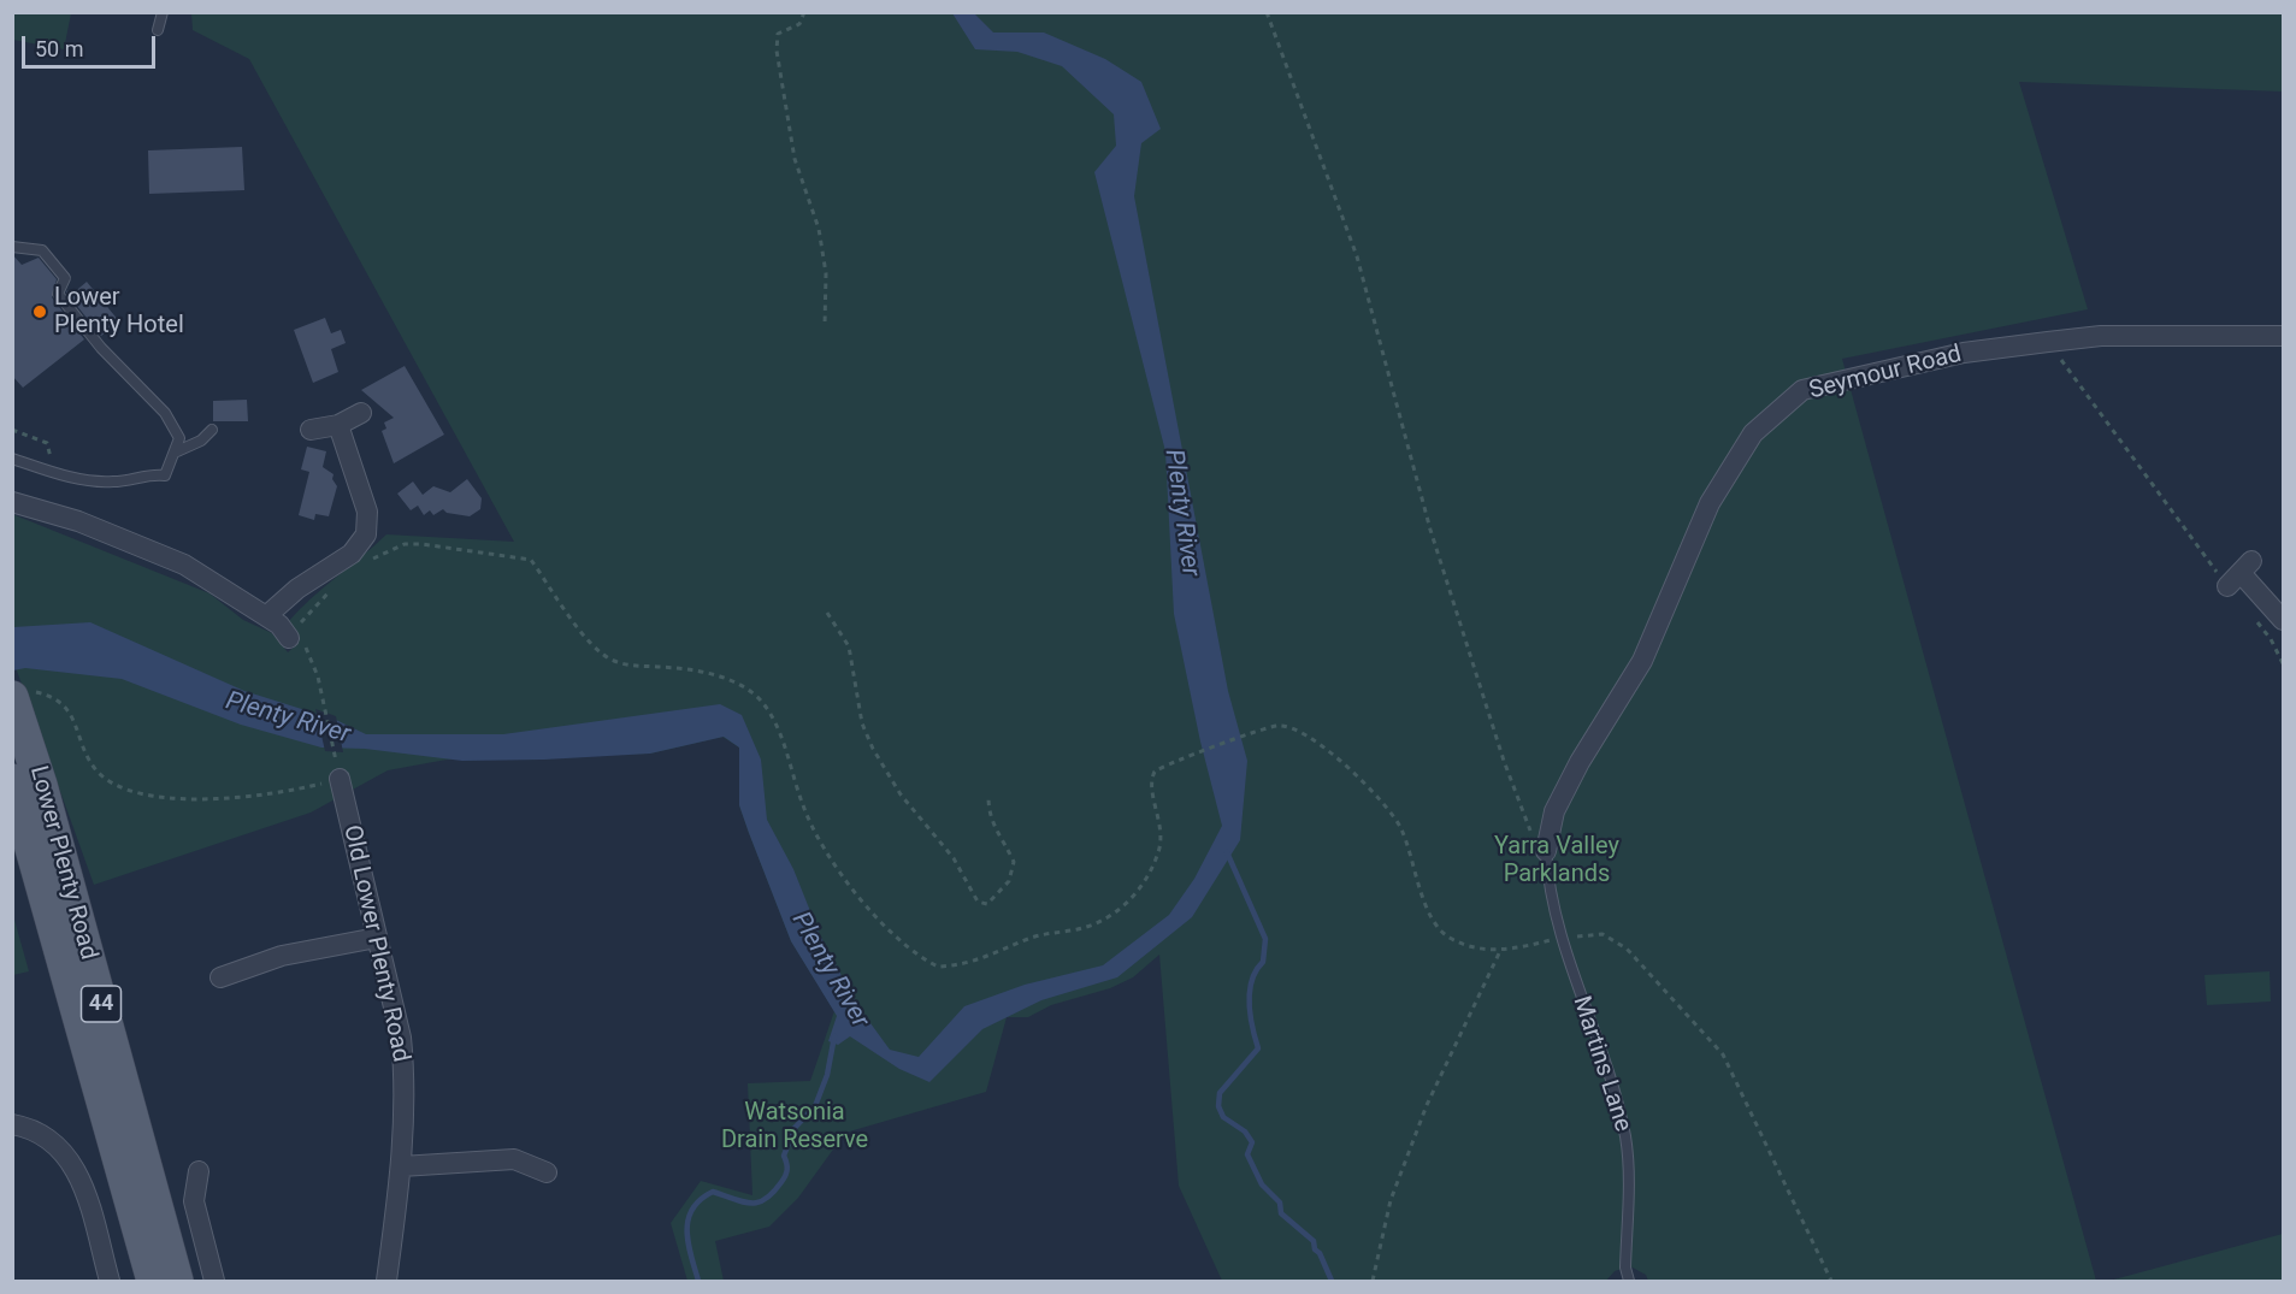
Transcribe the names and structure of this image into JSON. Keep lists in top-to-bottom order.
{
  "streets": {
    "main road": ["Lower Plenty Road", "44"],
    "street": ["Seymour Road", "Old Lower Plenty Road"],
    "lane": ["Martins Lane"]
  },
  "crossings": [
    ["Seymour Road", "Martins Lane"]
  ],
  "water": ["Plenty River"],
  "parks": ["Yarra Valley Parklands", "Watsonia Drain Reserve"],
  "places": ["Lower Plenty Hotel"],
  "scale_bar": "50 m"
}
